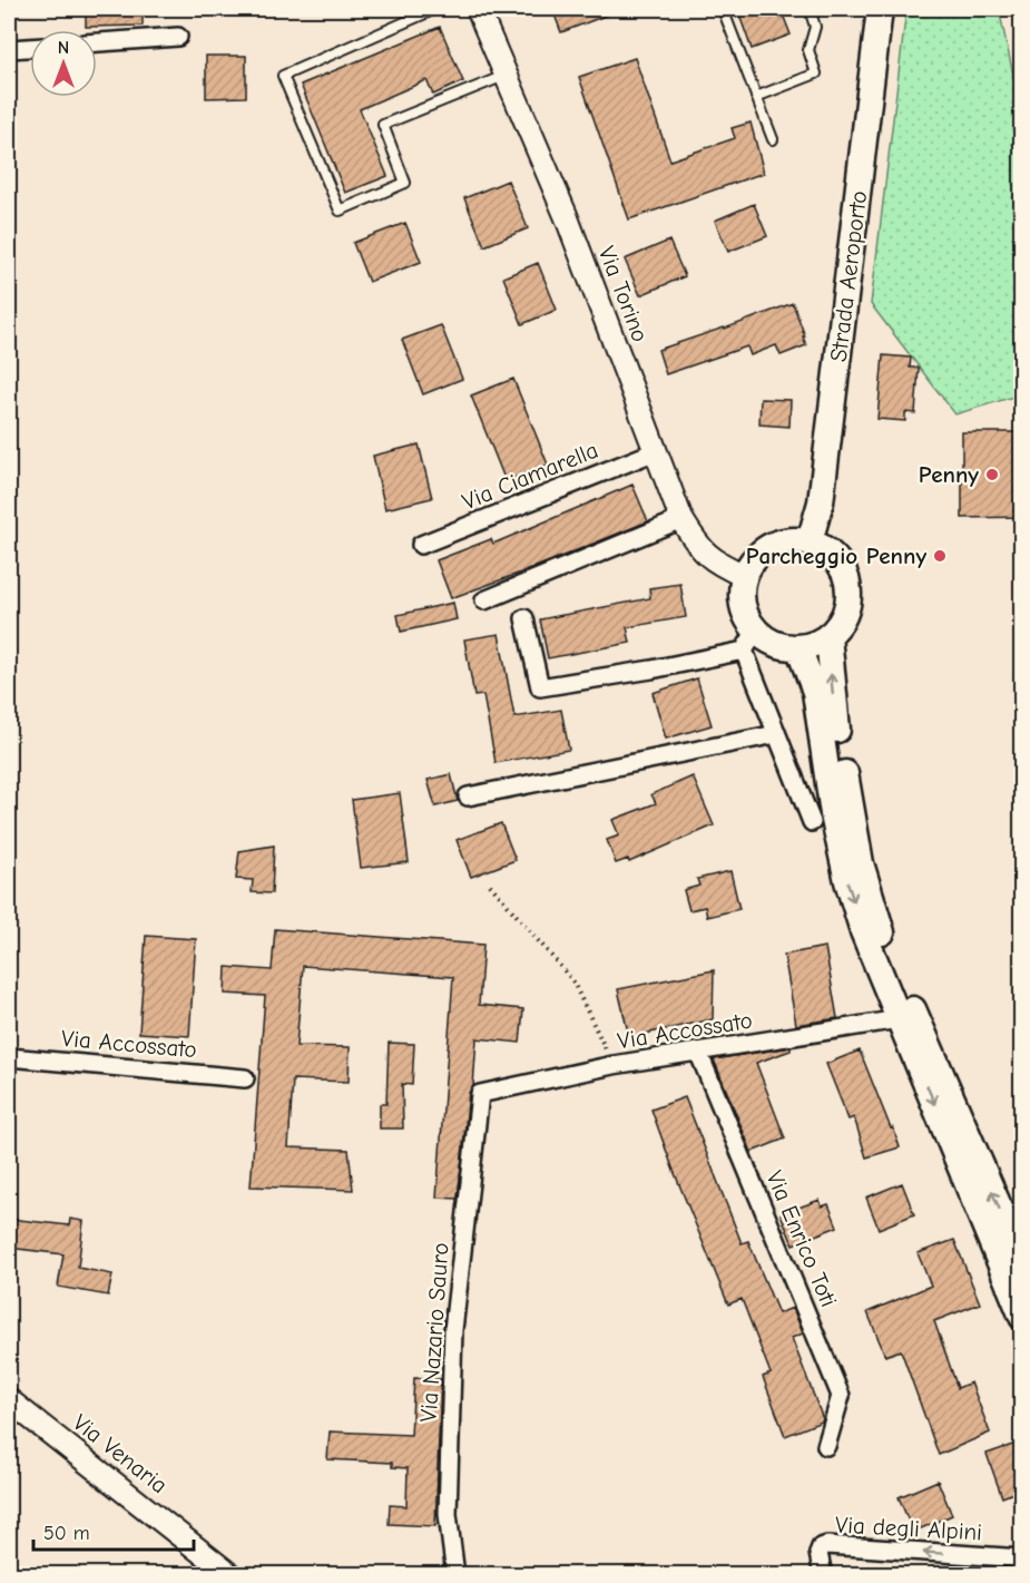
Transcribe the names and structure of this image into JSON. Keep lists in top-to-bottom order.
{
  "streets": {
    "main road": ["Strada Aeroporto"],
    "street": [
      "Via Torino",
      "Via Ciamarella",
      "Via Accossato",
      "Via Enrico Toti",
      "Via Nazario Sauro",
      "Via Venaria",
      "Via degli Alpini"
    ]
  },
  "crossings": [
    ["Strada Aeroporto", "Via Torino"],
    ["Via Torino", "Via Ciamarella"],
    ["Via Accossato", "Via Enrico Toti"],
    ["Via Accossato", "Via Nazario Sauro"]
  ],
  "one_way": ["Via degli Alpini"],
  "places": ["Penny", "Parcheggio Penny"],
  "scale_bar": "50 m",
  "north": "top"
}
